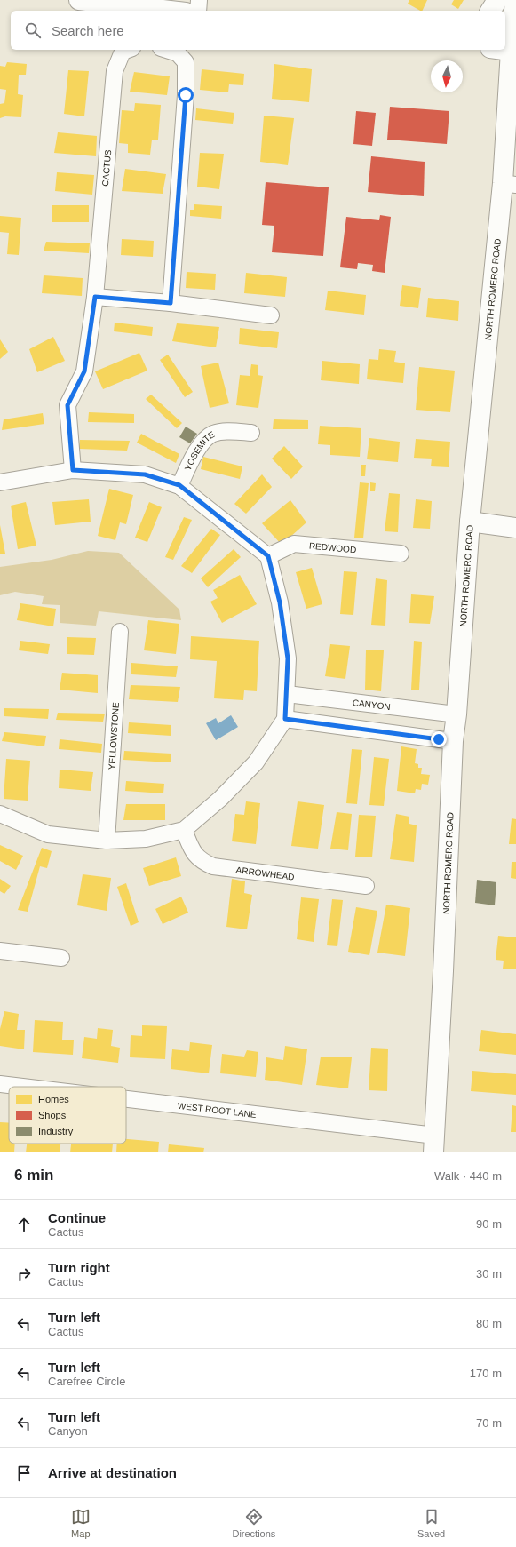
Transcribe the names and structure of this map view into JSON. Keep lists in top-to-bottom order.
{
  "streets": {
    "street": [
      "CACTUS",
      "NORTH ROMERO ROAD",
      "YOSEMITE",
      "REDWOOD",
      "CANYON",
      "YELLOWSTONE",
      "ARROWHEAD",
      "WEST ROOT LANE"
    ]
  },
  "crossings": [
    ["NORTH ROMERO ROAD", "CANYON"],
    ["NORTH ROMERO ROAD", "WEST ROOT LANE"]
  ],
  "legend": ["Homes", "Shops", "Industry"],
  "north": "bottom",
  "page": {
    "search": "Search here",
    "heading": ["6 min", "Walk · 440 m"],
    "list": [
      ["Continue", "Cactus", "90 m"],
      ["Turn right", "Cactus", "30 m"],
      ["Turn left", "Cactus", "80 m"],
      ["Turn left", "Carefree Circle", "170 m"],
      ["Turn left", "Canyon", "70 m"],
      "Arrive at destination"
    ],
    "nav": ["Map", "Directions", "Saved"]
  }
}
